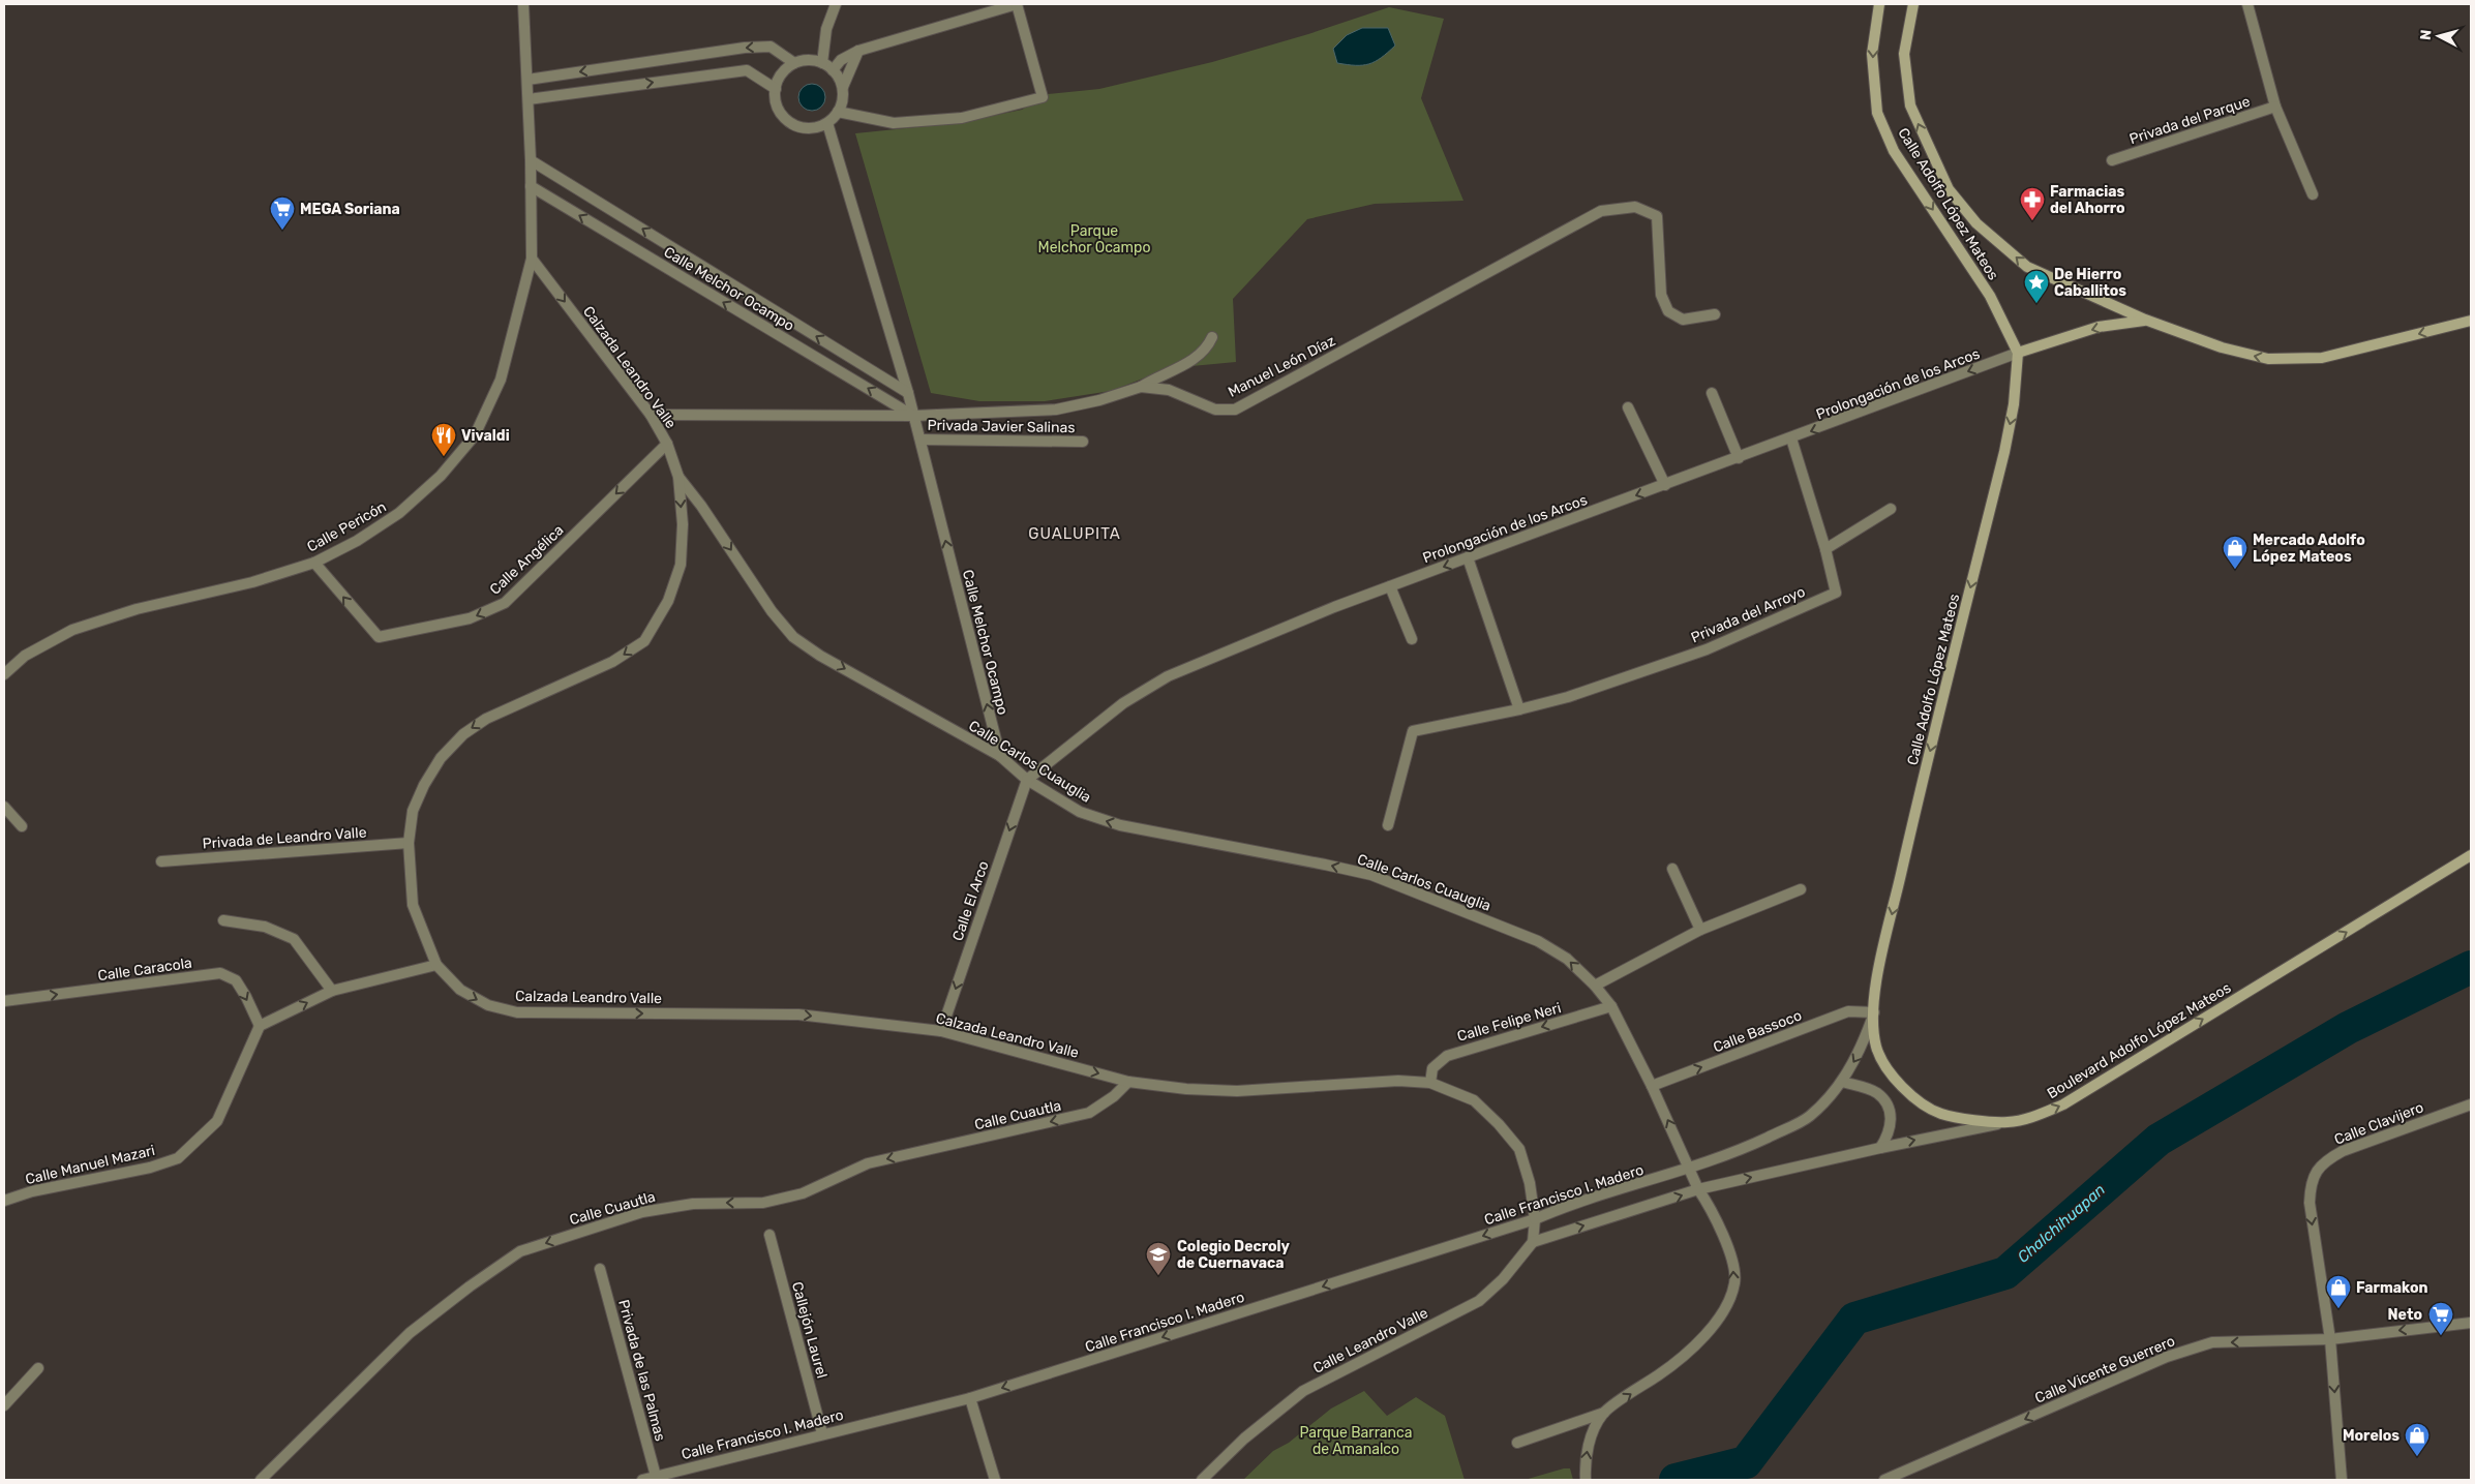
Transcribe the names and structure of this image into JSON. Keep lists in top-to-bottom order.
{
  "streets": {
    "main road": ["Calle Adolfo López Mateos", "Boulevard Adolfo López Mateos"],
    "street": [
      "Privada del Parque",
      "Calle Melchor Ocampo",
      "Manuel León Díaz",
      "Calzada Leandro Valle",
      "Prolongación de los Arcos",
      "Privada Javier Salinas",
      "Calle Pericón",
      "Calle Angélica",
      "Privada del Arroyo",
      "Calle Carlos Cuauglia",
      "Privada de Leandro Valle",
      "Calle El Arco",
      "Calle Caracola",
      "Calle Felipe Neri",
      "Calle Bassoco",
      "Calle Cuautla",
      "Calle Clavijero",
      "Calle Manuel Mazari",
      "Calle Francisco I. Madero",
      "Callejón Laurel",
      "Calle Leandro Valle",
      "Calle Vicente Guerrero",
      "Privada de las Palmas"
    ]
  },
  "crossings": [
    ["Calle Adolfo López Mateos", "Prolongación de los Arcos"],
    ["Calle Adolfo López Mateos", "Calle Carlos Cuauglia"],
    ["Calle Adolfo López Mateos", "Calle Bassoco"],
    ["Calle Adolfo López Mateos", "Boulevard Adolfo López Mateos"],
    ["Calle Adolfo López Mateos", "Calle Francisco I. Madero"],
    ["Calle Melchor Ocampo", "Manuel León Díaz"],
    ["Calle Melchor Ocampo", "Privada Javier Salinas"],
    ["Calle Melchor Ocampo", "Calle Carlos Cuauglia"],
    ["Calzada Leandro Valle", "Calle Pericón"],
    ["Calzada Leandro Valle", "Calle Angélica"],
    ["Calzada Leandro Valle", "Calle Carlos Cuauglia"],
    ["Calzada Leandro Valle", "Privada de Leandro Valle"],
    ["Calzada Leandro Valle", "Calle El Arco"],
    ["Calzada Leandro Valle", "Calle Felipe Neri"],
    ["Calzada Leandro Valle", "Calle Cuautla"],
    ["Calzada Leandro Valle", "Calle Francisco I. Madero"],
    ["Prolongación de los Arcos", "Privada del Arroyo"],
    ["Prolongación de los Arcos", "Calle Carlos Cuauglia"],
    ["Prolongación de los Arcos", "Calle El Arco"],
    ["Calle Pericón", "Calle Angélica"],
    ["Calle Carlos Cuauglia", "Calle El Arco"],
    ["Calle Carlos Cuauglia", "Calle Felipe Neri"],
    ["Calle Carlos Cuauglia", "Calle Bassoco"],
    ["Calle Carlos Cuauglia", "Boulevard Adolfo López Mateos"],
    ["Calle Carlos Cuauglia", "Calle Francisco I. Madero"],
    ["Calle Caracola", "Calle Manuel Mazari"],
    ["Calle Clavijero", "Calle Vicente Guerrero"],
    ["Calle Francisco I. Madero", "Callejón Laurel"],
    ["Calle Francisco I. Madero", "Privada de las Palmas"]
  ],
  "one_way": [
    "Calle Melchor Ocampo",
    "Prolongación de los Arcos",
    "Calle Angélica",
    "Calle El Arco",
    "Calle Caracola",
    "Calle Felipe Neri",
    "Calle Bassoco",
    "Boulevard Adolfo López Mateos",
    "Calle Cuautla",
    "Calle Clavijero",
    "Calle Francisco I. Madero",
    "Calle Vicente Guerrero"
  ],
  "districts": ["GUALUPITA"],
  "water": ["Chalchihuapan"],
  "parks": ["Parque Melchor Ocampo", "Parque Barranca de Amanalco"],
  "places": {
    "pharmacy": ["Farmacias del Ahorro"],
    "supermarket": ["MEGA Soriana", "Neto"],
    "place": ["De Hierro Caballitos"],
    "restaurant": ["Vivaldi"],
    "shop": ["Mercado Adolfo López Mateos", "Farmakon", "Morelos"],
    "school or university": ["Colegio Decroly de Cuernavaca"]
  },
  "north": "left"
}
